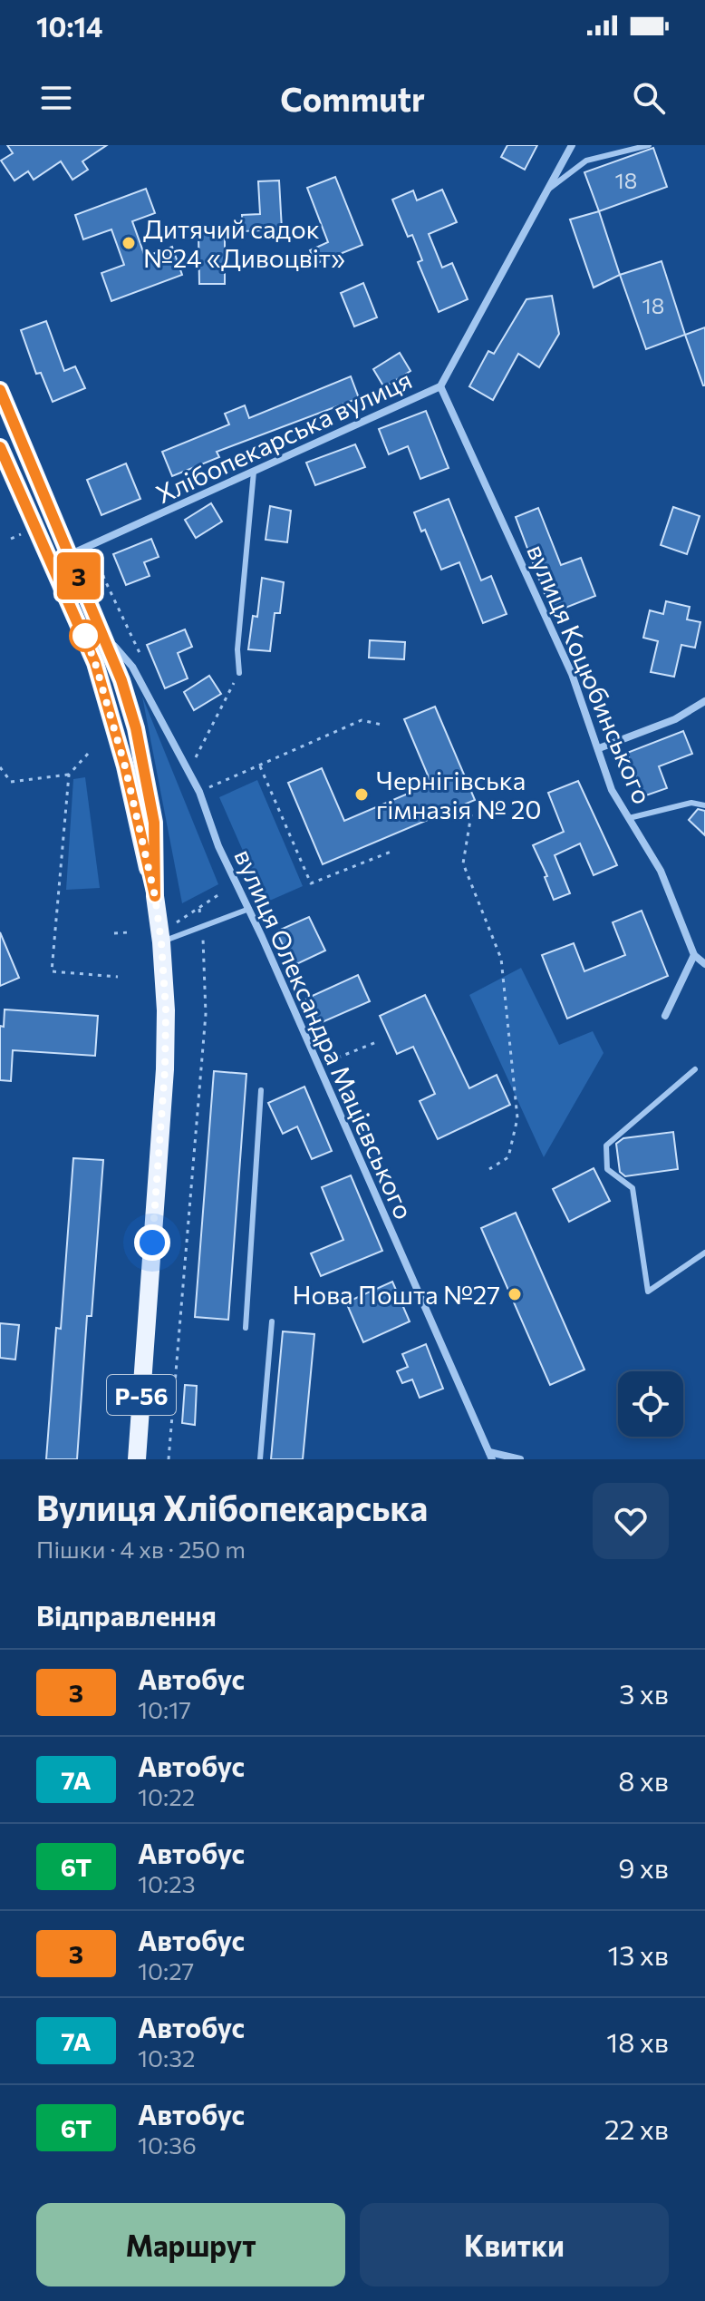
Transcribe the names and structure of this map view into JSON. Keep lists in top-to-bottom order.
{
  "streets": {
    "main road": ["Р-56"],
    "street": ["Хлібопекарська вулиця", "вулиця Коцюбинського", "вулиця Олександра Мацієвського"]
  },
  "crossings": [
    ["Хлібопекарська вулиця", "вулиця Коцюбинського"],
    ["Хлібопекарська вулиця", "Р-56"],
    ["вулиця Олександра Мацієвського", "Р-56"]
  ],
  "places": ["Дитячий садок №24 «Дивоцвіт»", "Чернігівська гімназія № 20", "Нова Пошта №27"],
  "lines": ["bus line 3"],
  "house_numbers": ["18", "18"],
  "page": {
    "status": "10:14",
    "header": "Commutr",
    "on_map": "3",
    "heading": [
      ["Вулиця Хлібопекарська", "Пішки · 4 хв · 250 m"],
      "Відправлення"
    ],
    "list": [
      {
        "mark": "3",
        "name": "Автобус",
        "note": "10:17",
        "value": "3 хв"
      },
      {
        "mark": "7А",
        "name": "Автобус",
        "note": "10:22",
        "value": "8 хв"
      },
      {
        "mark": "6Т",
        "name": "Автобус",
        "note": "10:23",
        "value": "9 хв"
      },
      {
        "mark": "3",
        "name": "Автобус",
        "note": "10:27",
        "value": "13 хв"
      },
      {
        "mark": "7А",
        "name": "Автобус",
        "note": "10:32",
        "value": "18 хв"
      },
      {
        "mark": "6Т",
        "name": "Автобус",
        "note": "10:36",
        "value": "22 хв"
      }
    ],
    "buttons": ["Маршрут", "Квитки"]
  }
}
